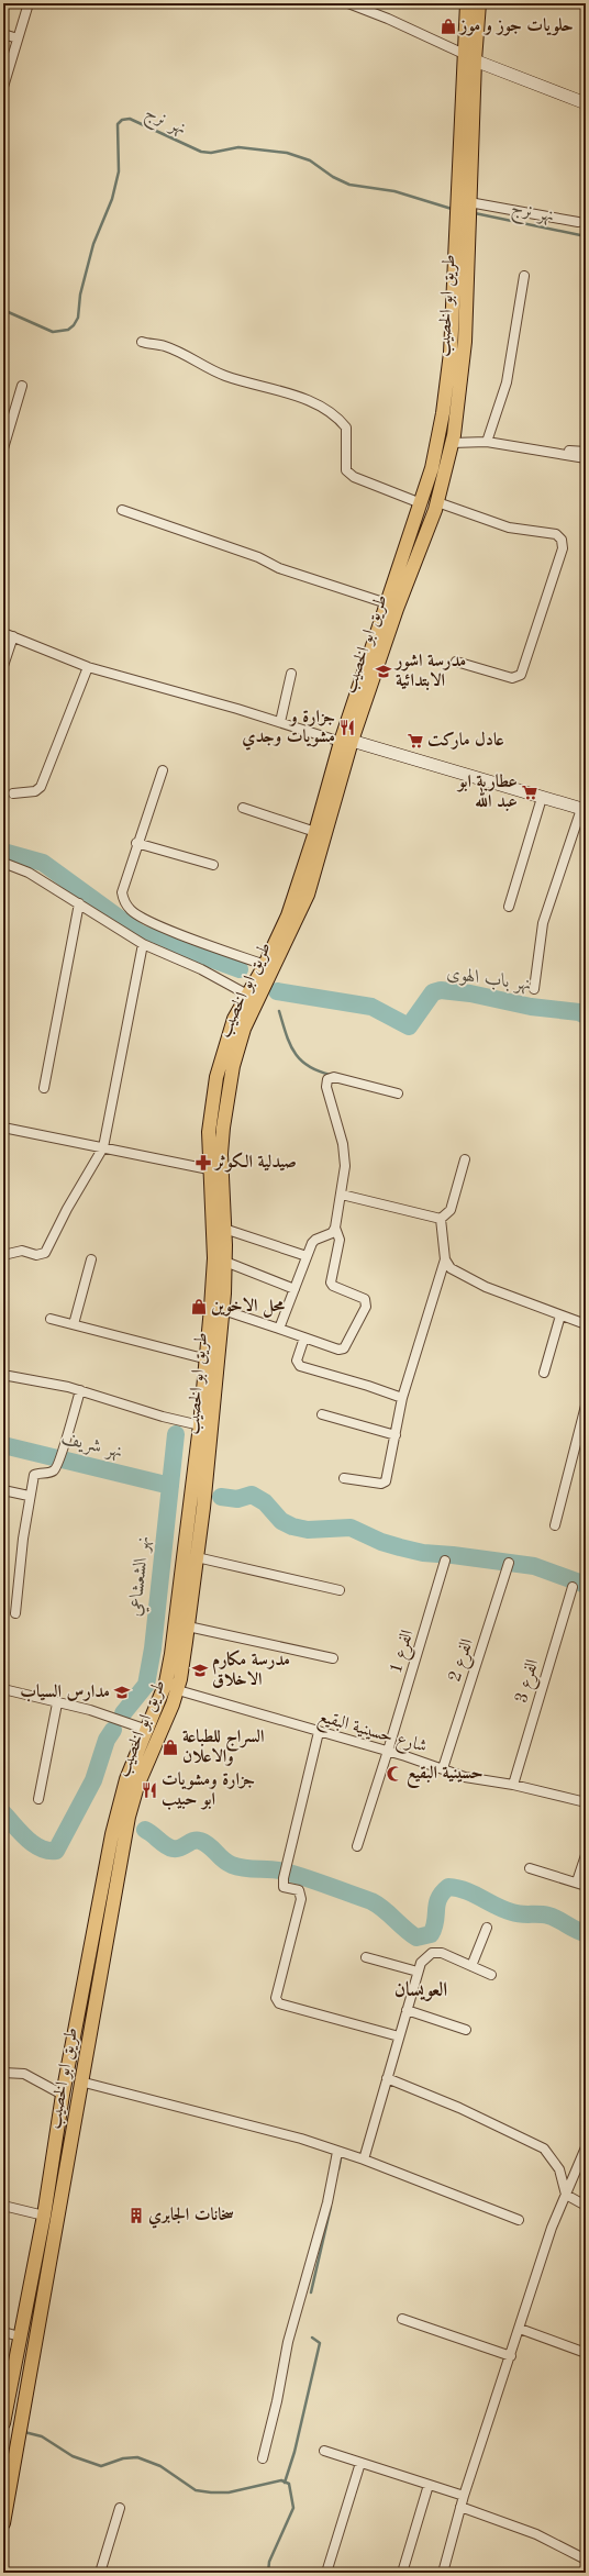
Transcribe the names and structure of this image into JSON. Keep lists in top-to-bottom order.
{
  "streets": {
    "main road": ["طريق ابو الخصيب"],
    "street": [
      "الفرع 1",
      "الفرع 2",
      "الفرع 3",
      "شارع حسينية البقيع"
    ]
  },
  "crossings": [
    ["طريق ابو الخصيب", "شارع حسينية البقيع"],
    ["الفرع 1", "شارع حسينية البقيع"],
    ["الفرع 2", "شارع حسينية البقيع"],
    ["الفرع 3", "شارع حسينية البقيع"]
  ],
  "districts": ["العويسان"],
  "water": [
    "نهر نرج",
    "نهر باب الهوى",
    "نهر شريف",
    "نهر الشعشاعي"
  ],
  "places": {
    "shop": ["حلويات جوز و موز", "محل الاخوين", "السراج للطباعة والاعلان"],
    "school or university": ["مدرسة اشور الابتدائية", "مدرسة مكارم الاخلاق", "مدارس السياب"],
    "restaurant": ["جزارة و مشويات وجدي", "جزارة ومشويات ابو حبيب"],
    "supermarket": ["عادل ماركت", "عطارية ابو عبد الله"],
    "pharmacy": ["صيدلية الكوثر"],
    "mosque": ["حسينية البقيع"],
    "building": ["سخانات الجابري"]
  }
}
